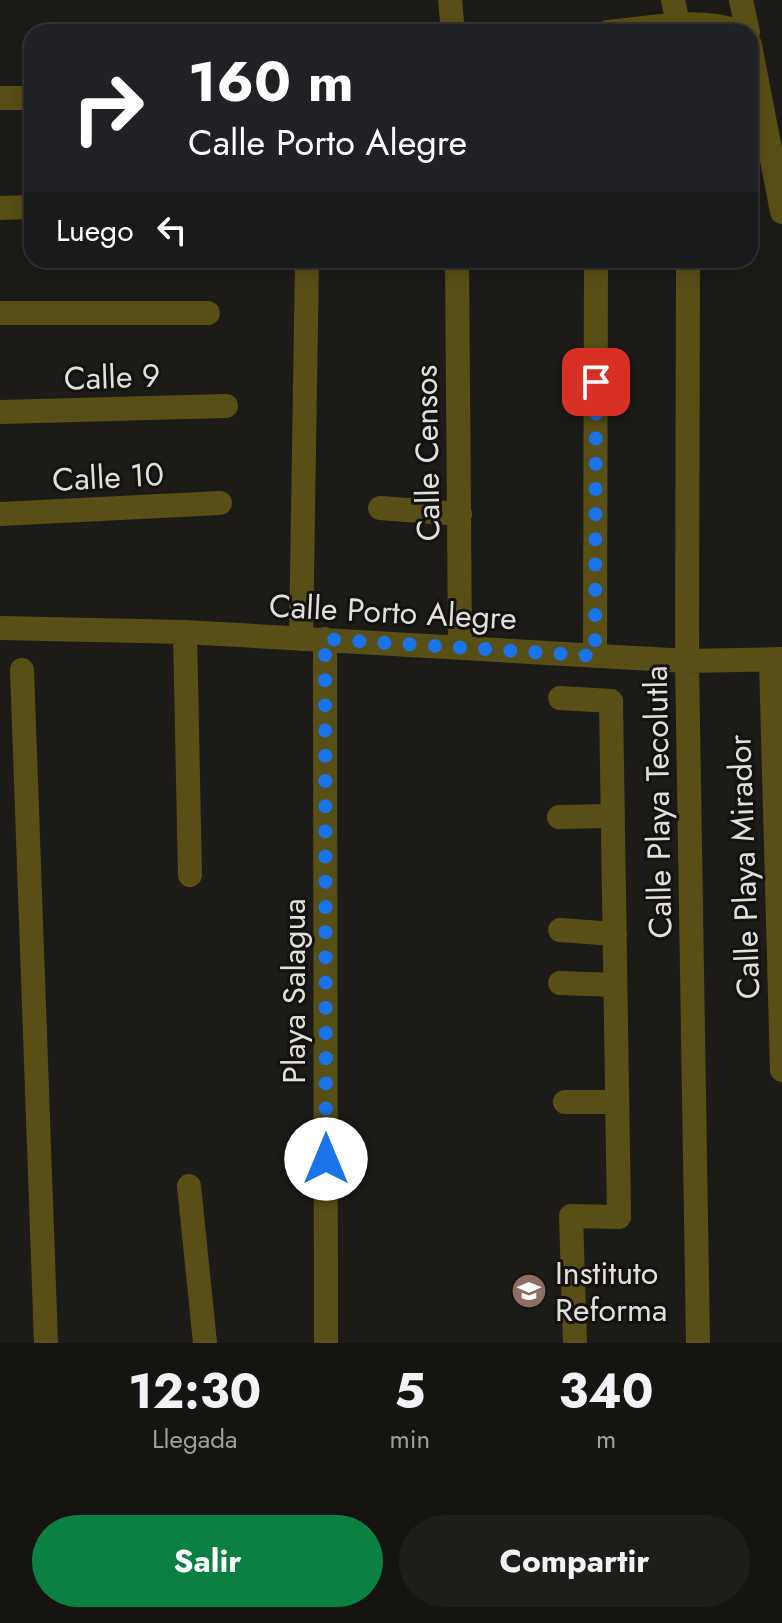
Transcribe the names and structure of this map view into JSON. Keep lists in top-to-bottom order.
{
  "streets": {
    "street": [
      "Calle 9",
      "Calle Censos",
      "Calle 10",
      "Calle Porto Alegre",
      "Calle Playa Tecolutla",
      "Calle Playa Mirador",
      "Playa Salagua"
    ]
  },
  "crossings": [
    ["Calle Censos", "Calle Porto Alegre"],
    ["Calle Porto Alegre", "Calle Playa Tecolutla"],
    ["Calle Porto Alegre", "Calle Playa Mirador"],
    ["Calle Porto Alegre", "Playa Salagua"]
  ],
  "places": {
    "school or university": ["Instituto Reforma"]
  },
  "page": {
    "turn": ["160 m", "Calle Porto Alegre"],
    "then": "Luego",
    "eta": [
      "12:30",
      "Llegada",
      "5",
      "min",
      "340",
      "m"
    ],
    "buttons": ["Salir", "Compartir"]
  }
}
